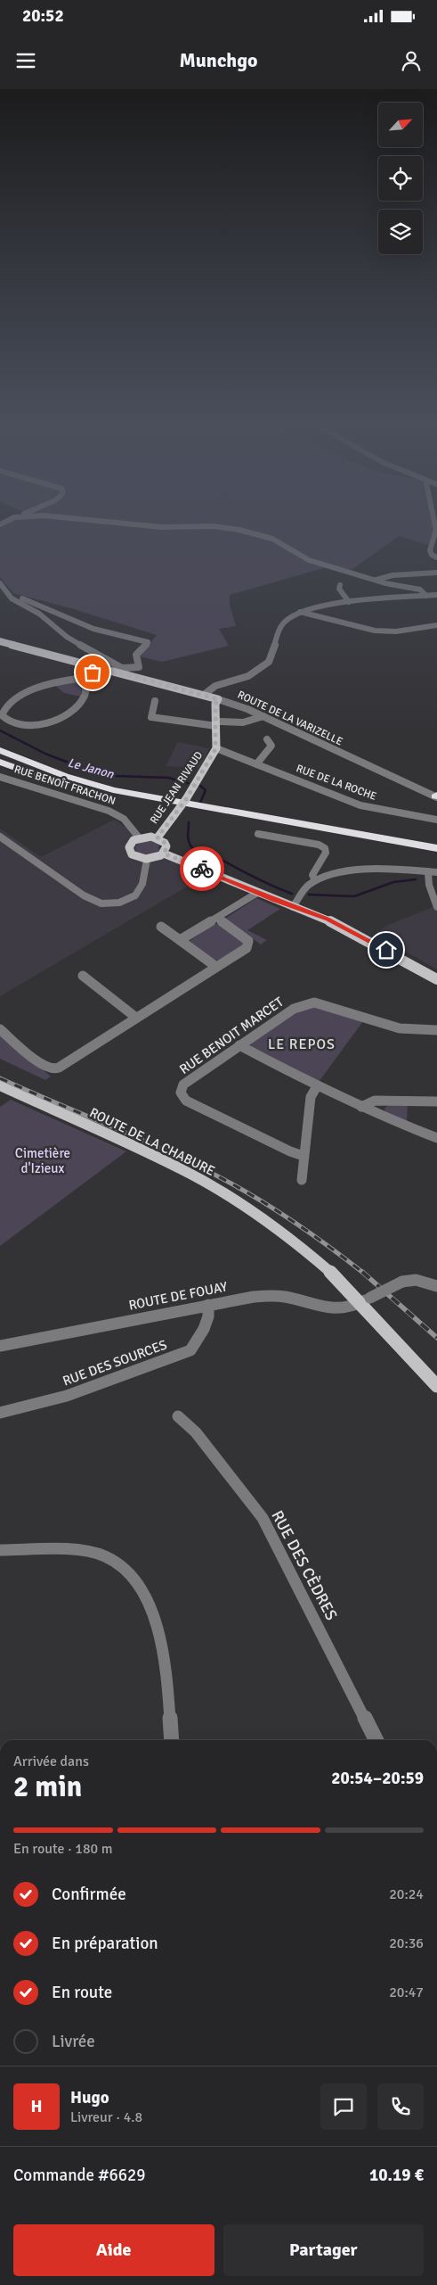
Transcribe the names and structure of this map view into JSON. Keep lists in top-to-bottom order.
{
  "streets": {
    "main road": ["ROUTE DE LA VARIZELLE", "RUE JEAN RIVAUD", "ROUTE DE LA CHABURE"],
    "street": [
      "RUE DE LA ROCHE",
      "RUE BENOÎT FRACHON",
      "RUE BENOIT MARCET",
      "ROUTE DE FOUAY",
      "RUE DES SOURCES",
      "RUE DES CÈDRES"
    ]
  },
  "crossings": [
    ["ROUTE DE LA VARIZELLE", "RUE JEAN RIVAUD"],
    ["RUE DE LA ROCHE", "RUE JEAN RIVAUD"],
    ["RUE BENOÎT FRACHON", "RUE JEAN RIVAUD"],
    ["ROUTE DE LA CHABURE", "ROUTE DE FOUAY"],
    ["ROUTE DE FOUAY", "RUE DES SOURCES"]
  ],
  "districts": ["LE REPOS"],
  "water": ["Le Janon"],
  "parks": ["Cimetière d'Izieux"],
  "north": "top right",
  "page": {
    "status": "20:52",
    "header": "Munchgo",
    "heading": ["2 min", "Arrivée dans", "20:54–20:59"],
    "panel": [
      "Hugo",
      "Livreur · 4.8",
      "Commande #6629",
      "10.19 €"
    ],
    "bar": "En route · 180 m",
    "list": [
      ["Confirmée", "20:24"],
      ["En préparation", "20:36"],
      ["En route", "20:47"],
      "Livrée"
    ],
    "round": "H",
    "buttons": ["Aide", "Partager"]
  }
}
